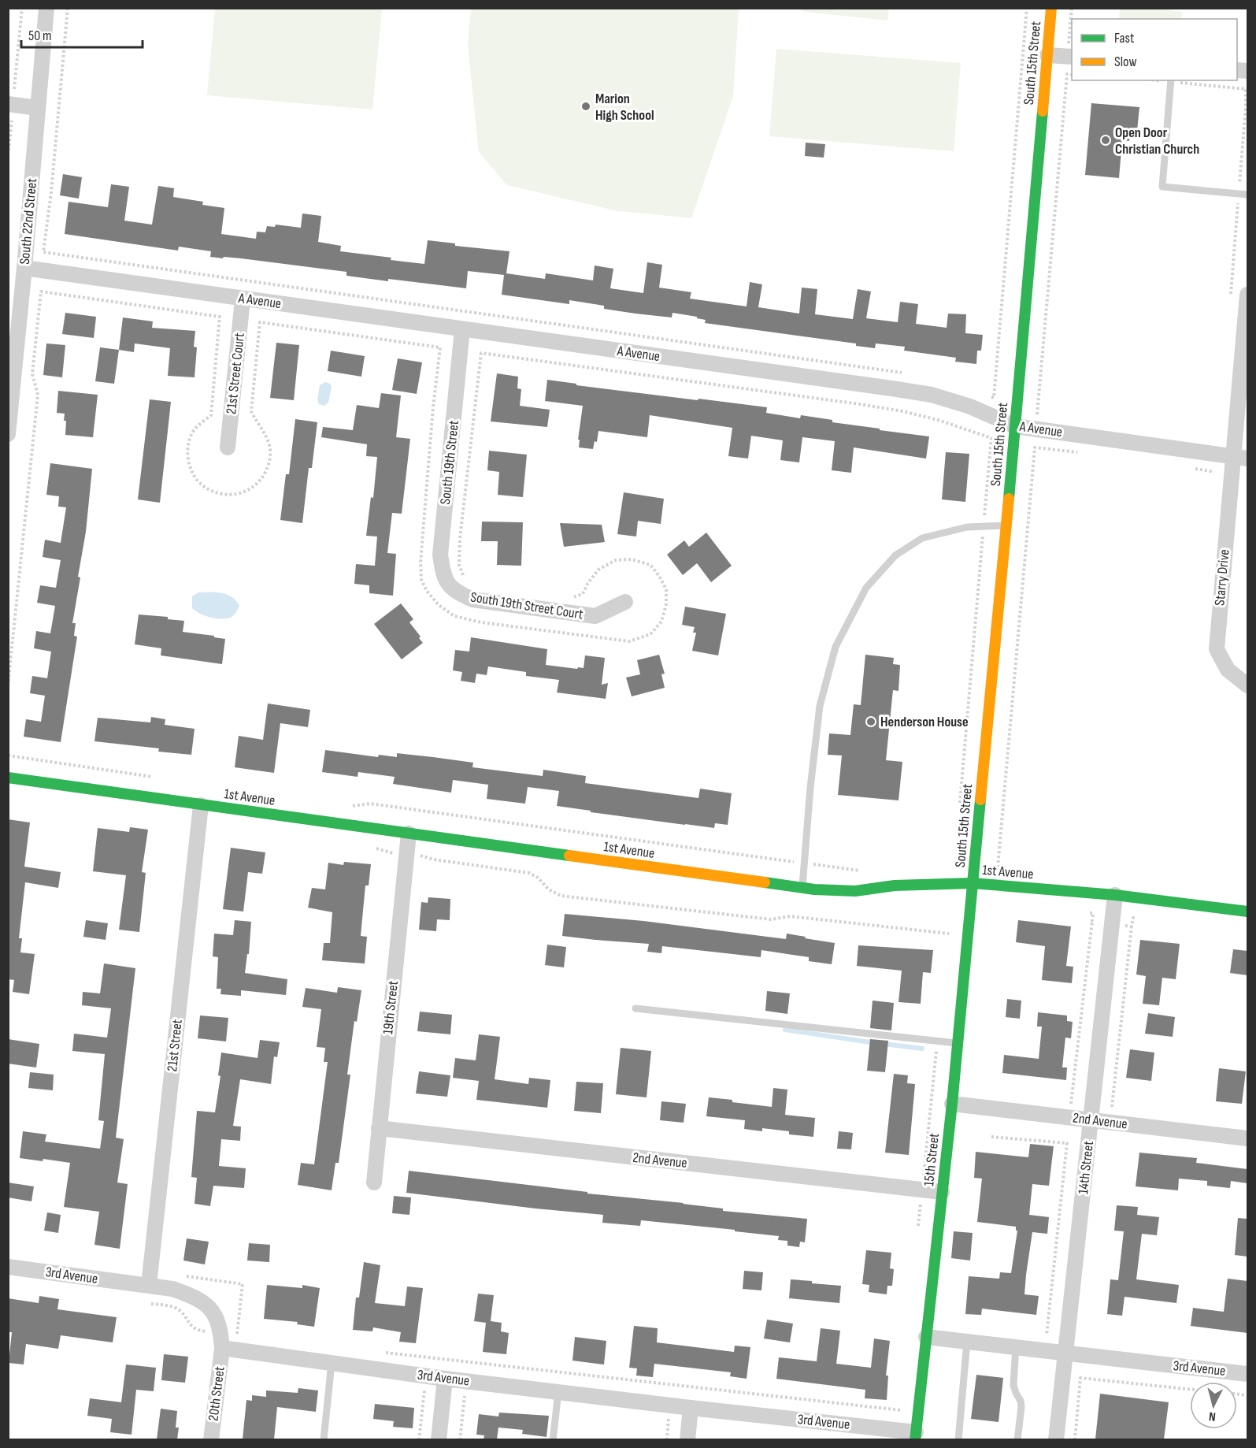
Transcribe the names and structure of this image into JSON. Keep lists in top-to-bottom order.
{
  "streets": {
    "street": [
      "South 15th Street",
      "South 22nd Street",
      "A Avenue",
      "21st Street Court",
      "South 19th Street",
      "Starry Drive",
      "South 19th Street Court",
      "1st Avenue",
      "19th Street",
      "21st Street",
      "2nd Avenue",
      "15th Street",
      "14th Street",
      "3rd Avenue",
      "20th Street"
    ]
  },
  "crossings": [
    ["South 15th Street", "A Avenue"],
    ["South 15th Street", "1st Avenue"],
    ["South 15th Street", "15th Street"],
    ["South 22nd Street", "A Avenue"],
    ["A Avenue", "21st Street Court"],
    ["A Avenue", "South 19th Street"],
    ["A Avenue", "Starry Drive"],
    ["South 19th Street", "South 19th Street Court"],
    ["1st Avenue", "19th Street"],
    ["1st Avenue", "21st Street"],
    ["1st Avenue", "15th Street"],
    ["1st Avenue", "14th Street"],
    ["19th Street", "2nd Avenue"],
    ["21st Street", "3rd Avenue"],
    ["2nd Avenue", "15th Street"],
    ["2nd Avenue", "14th Street"],
    ["15th Street", "3rd Avenue"],
    ["14th Street", "3rd Avenue"],
    ["3rd Avenue", "20th Street"]
  ],
  "places": ["Marion High School", "Open Door Christian Church", "Henderson House"],
  "legend": ["Fast", "Slow"],
  "scale_bar": "50 m",
  "north": "bottom"
}
